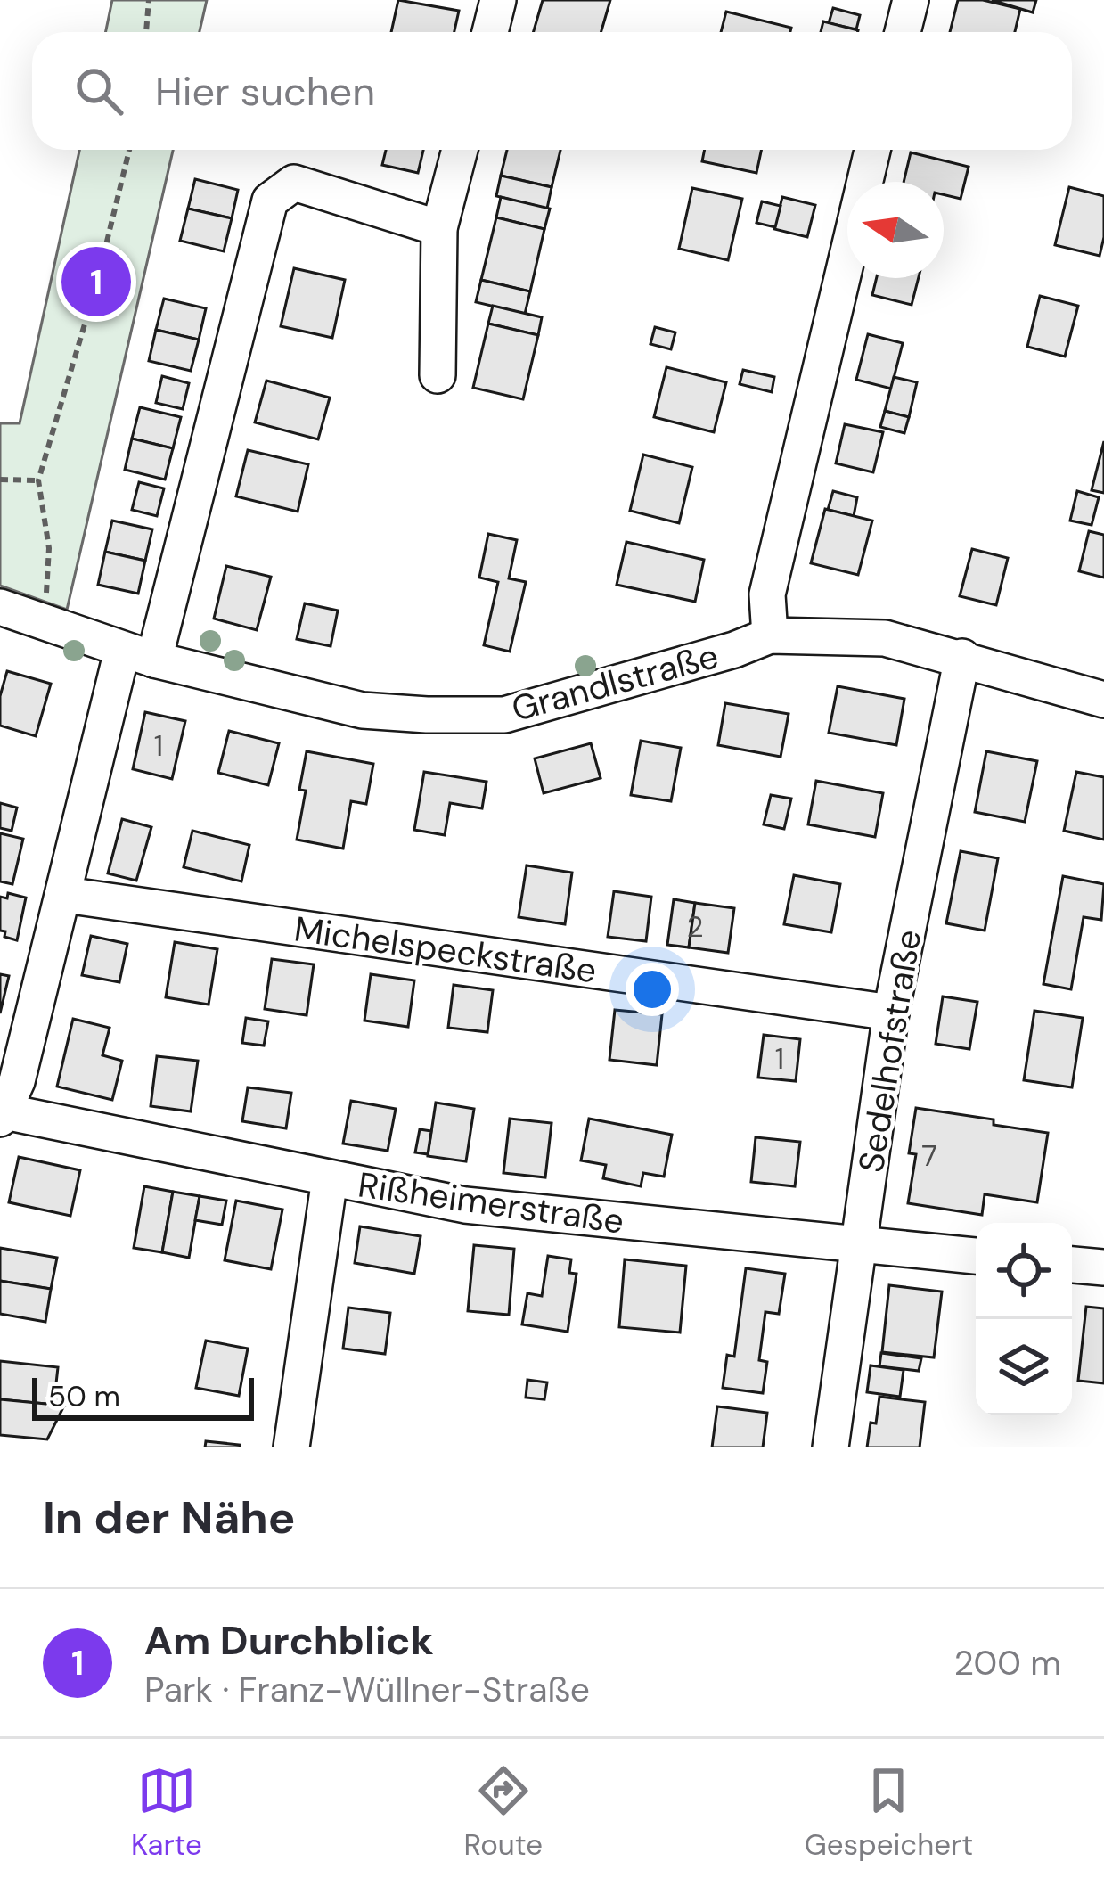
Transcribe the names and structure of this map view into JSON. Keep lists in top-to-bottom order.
{
  "streets": {
    "street": [
      "Grandlstraße",
      "Michelspeckstraße",
      "Sedelhofstraße",
      "Rißheimerstraße"
    ]
  },
  "crossings": [
    ["Grandlstraße", "Sedelhofstraße"],
    ["Michelspeckstraße", "Sedelhofstraße"],
    ["Sedelhofstraße", "Rißheimerstraße"]
  ],
  "house_numbers": [
    "1",
    "2",
    "1",
    "7"
  ],
  "scale_bar": "50 m",
  "north": "left",
  "page": {
    "search": "Hier suchen",
    "pins": "1",
    "scale": "50 m",
    "heading": "In der Nähe",
    "list": [
      {
        "mark": "1",
        "name": "Am Durchblick",
        "note": "Park · Franz-Wüllner-Straße",
        "value": "200 m"
      }
    ],
    "nav": ["Karte", "Route", "Gespeichert"]
  }
}
